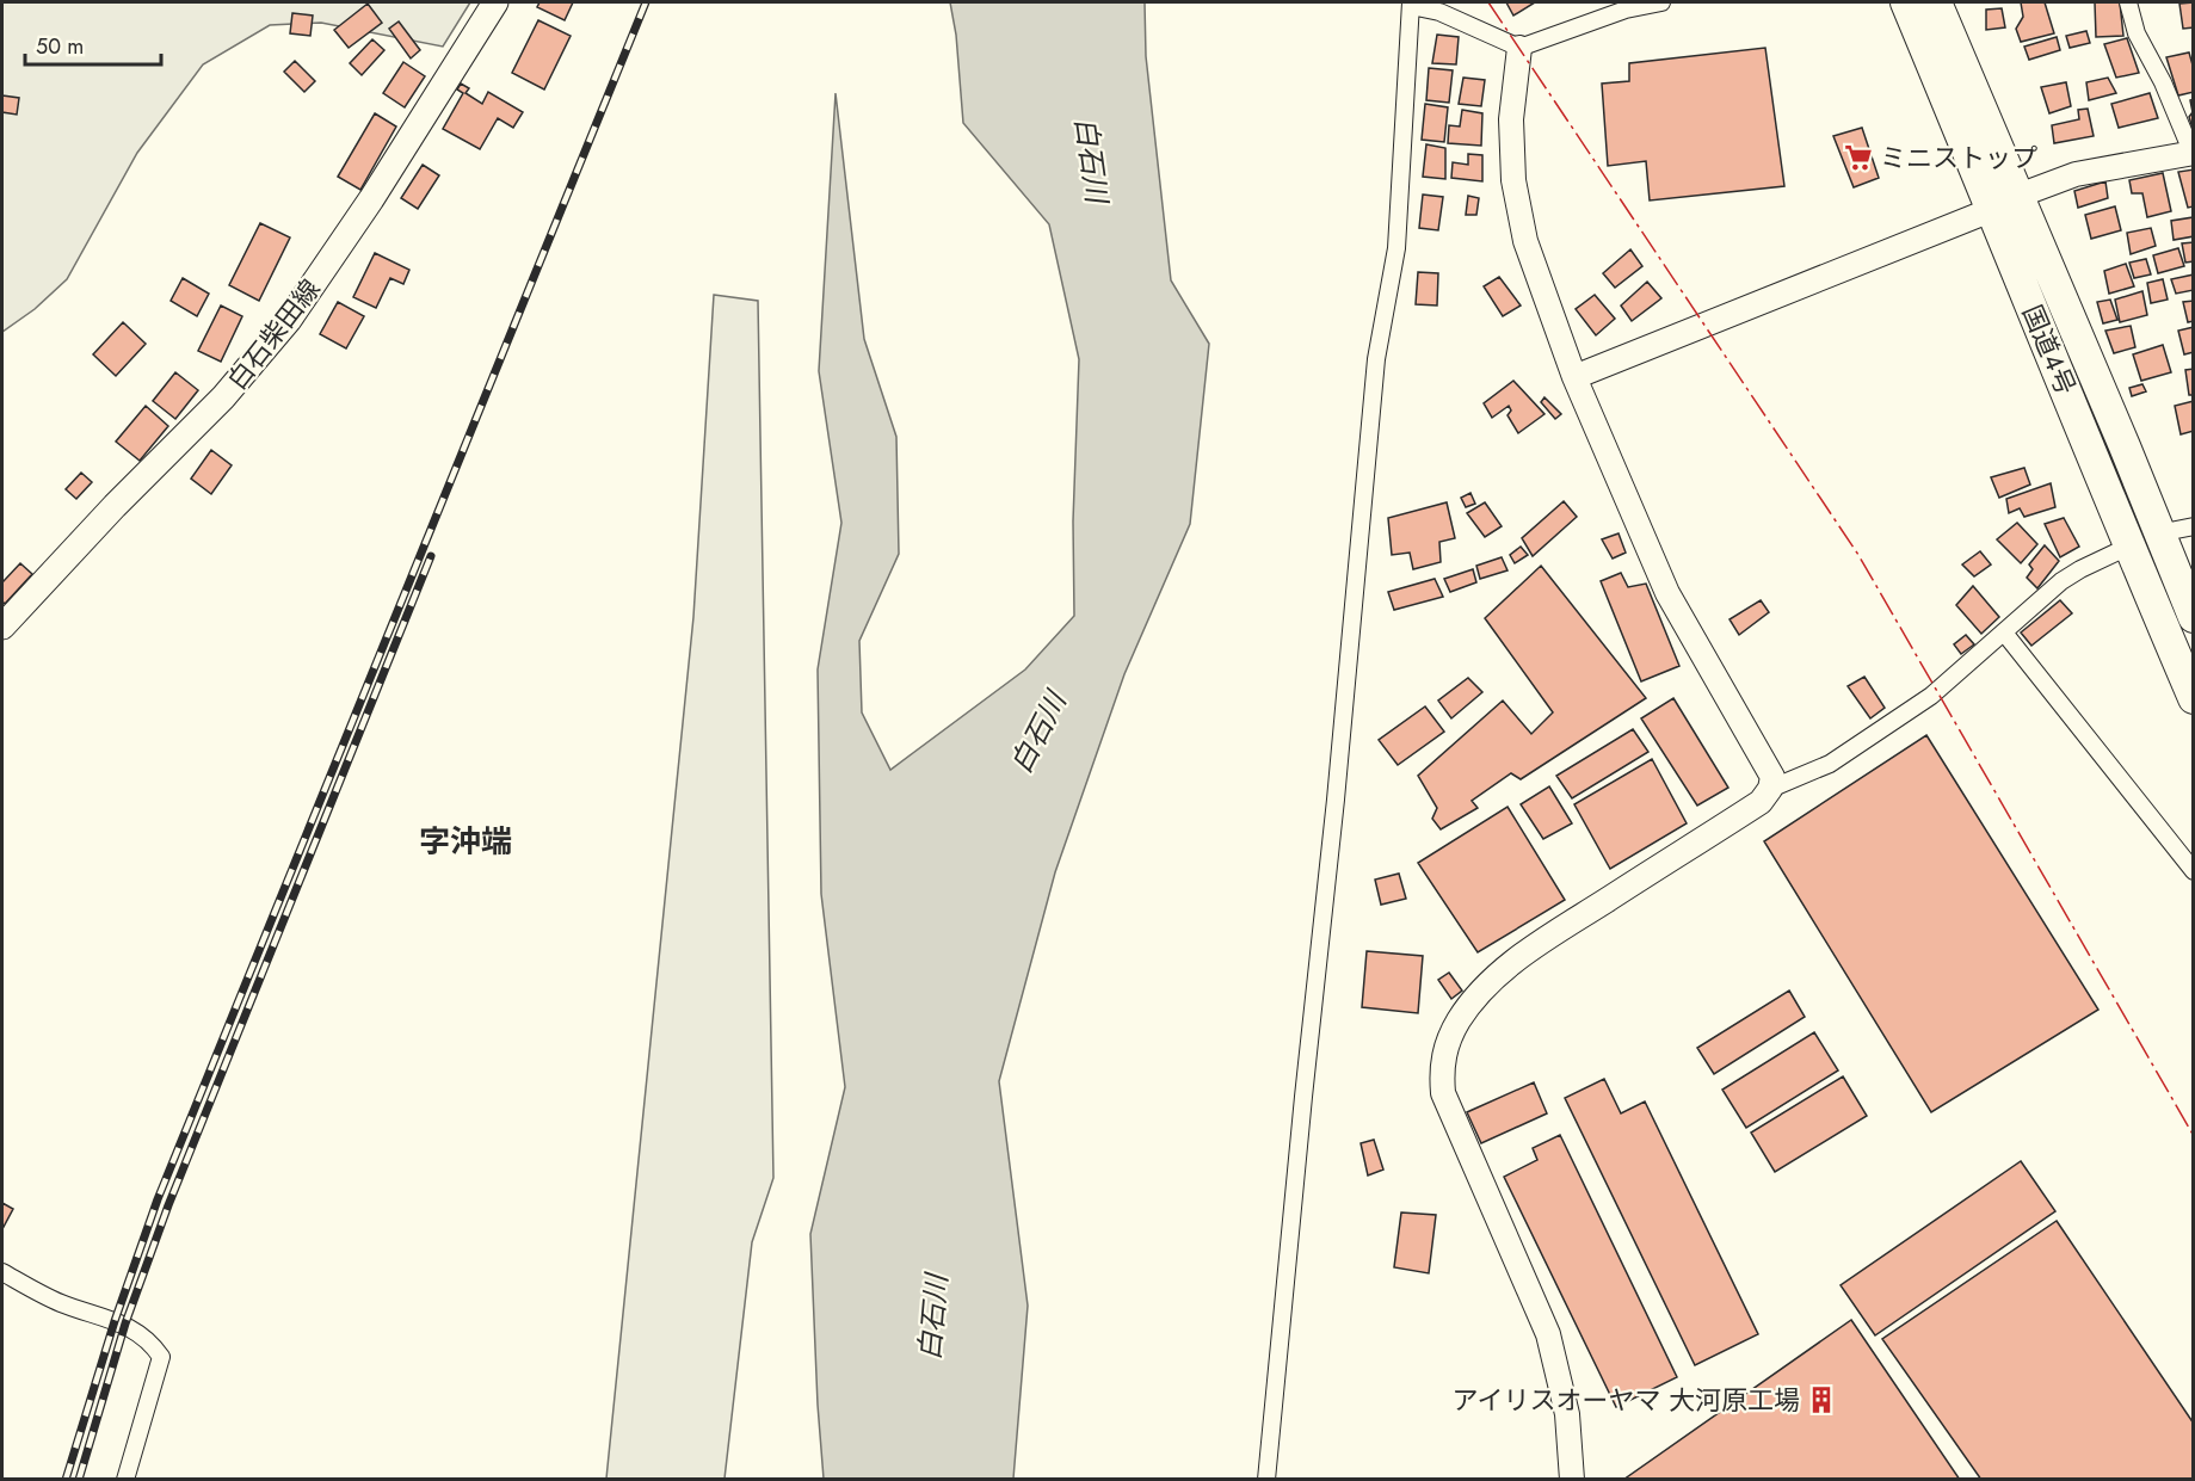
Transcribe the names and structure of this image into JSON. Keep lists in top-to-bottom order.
{
  "streets": {
    "highway": ["国道4号"],
    "main road": ["白石柴田線"]
  },
  "districts": ["字沖端"],
  "water": ["白石川"],
  "places": {
    "supermarket": ["ミニストップ"],
    "building": ["アイリスオーヤマ 大河原工場"]
  },
  "scale_bar": "50 m"
}
